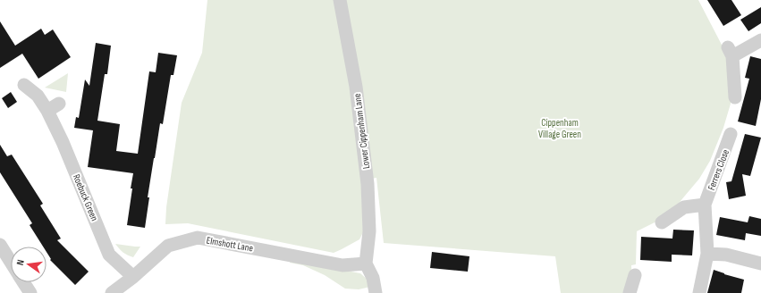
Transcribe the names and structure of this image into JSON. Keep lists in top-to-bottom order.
{
  "streets": {
    "street": [
      "Lower Cippenham Lane",
      "Ferrers Close",
      "Roebuck Green",
      "Elmshott Lane"
    ]
  },
  "crossings": [
    ["Lower Cippenham Lane", "Elmshott Lane"],
    ["Roebuck Green", "Elmshott Lane"]
  ],
  "parks": ["Cippenham Village Green"],
  "north": "left"
}
